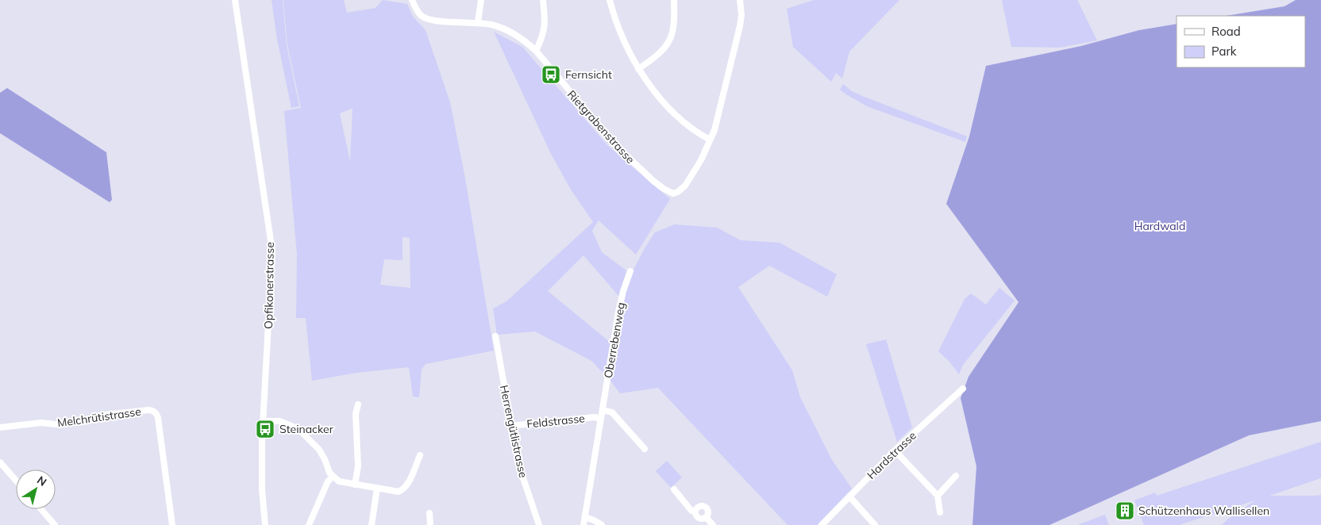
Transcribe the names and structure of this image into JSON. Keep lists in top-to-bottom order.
{
  "streets": {
    "street": [
      "Rietgrabenstrasse",
      "Opfikonerstrasse",
      "Oberrebenweg",
      "Melchrütistrasse",
      "Feldstrasse",
      "Herrengütlistrasse",
      "Hardstrasse"
    ]
  },
  "crossings": [
    ["Oberrebenweg", "Feldstrasse"],
    ["Feldstrasse", "Herrengütlistrasse"]
  ],
  "parks": ["Hardwald"],
  "places": {
    "bus stop": ["Fernsicht", "Steinacker"],
    "building": ["Schützenhaus Wallisellen"]
  },
  "legend": ["Road", "Park"],
  "north": "top right"
}
